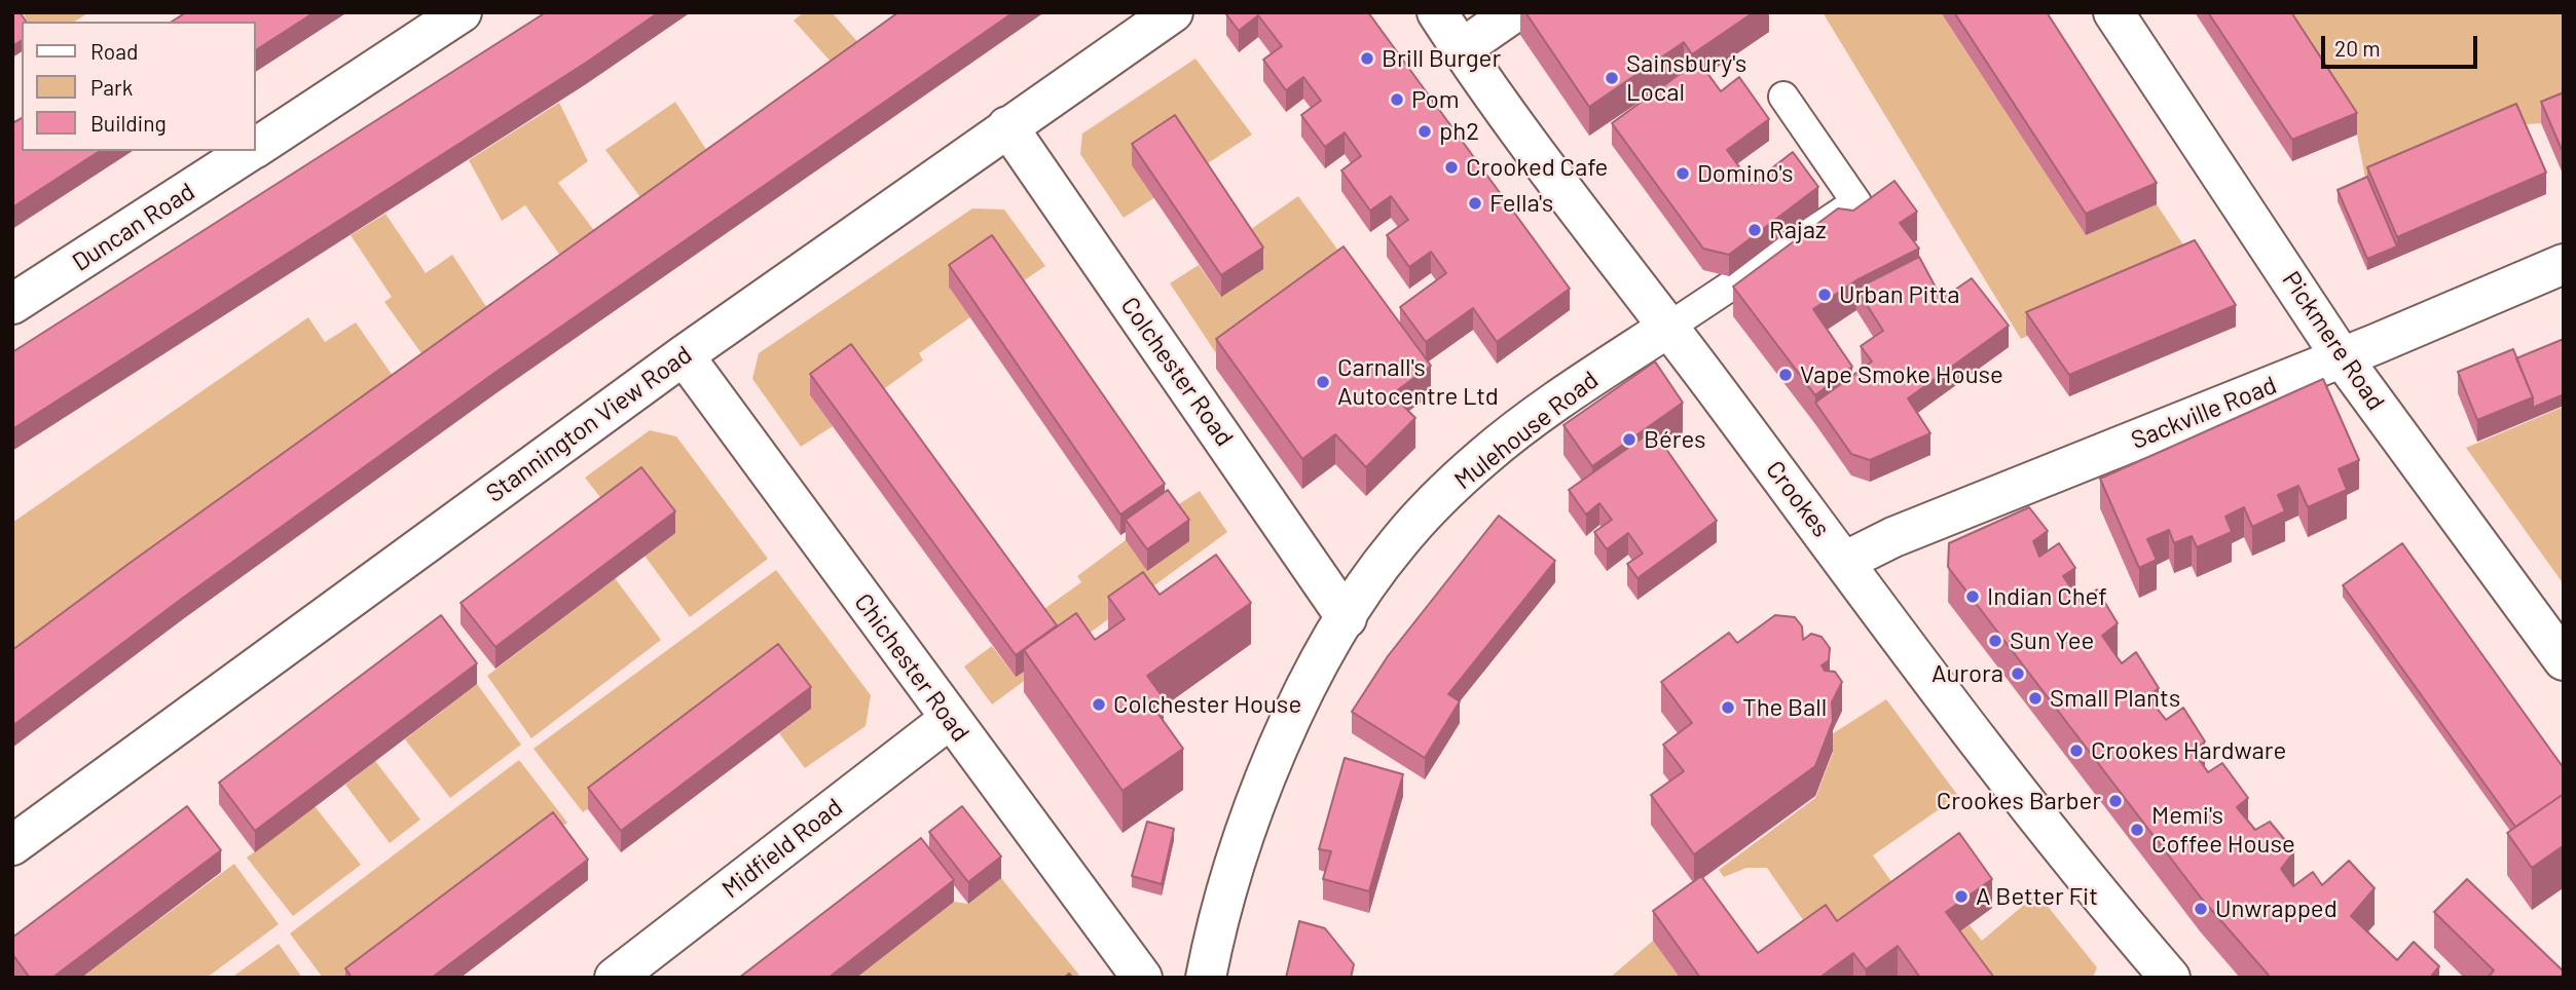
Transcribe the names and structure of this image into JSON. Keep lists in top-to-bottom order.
{
  "streets": {
    "street": [
      "Duncan Road",
      "Pickmere Road",
      "Colchester Road",
      "Sackville Road",
      "Stannington View Road",
      "Mulehouse Road",
      "Crookes",
      "Chichester Road",
      "Midfield Road"
    ]
  },
  "crossings": [
    ["Pickmere Road", "Sackville Road"],
    ["Colchester Road", "Stannington View Road"],
    ["Colchester Road", "Mulehouse Road"],
    ["Sackville Road", "Crookes"],
    ["Stannington View Road", "Chichester Road"],
    ["Mulehouse Road", "Crookes"],
    ["Chichester Road", "Midfield Road"]
  ],
  "places": [
    "Brill Burger",
    "Sainsbury's Local",
    "Pom",
    "ph2",
    "Crooked Cafe",
    "Domino's",
    "Fella's",
    "Rajaz",
    "Urban Pitta",
    "Vape Smoke House",
    "Carnall's Autocentre Ltd",
    "Béres",
    "Indian Chef",
    "Sun Yee",
    "Aurora",
    "Small Plants",
    "Colchester House",
    "The Ball",
    "Crookes Hardware",
    "Crookes Barber",
    "Memi's Coffee House",
    "A Better Fit",
    "Unwrapped"
  ],
  "legend": ["Road", "Park", "Building"],
  "scale_bar": "20 m"
}
